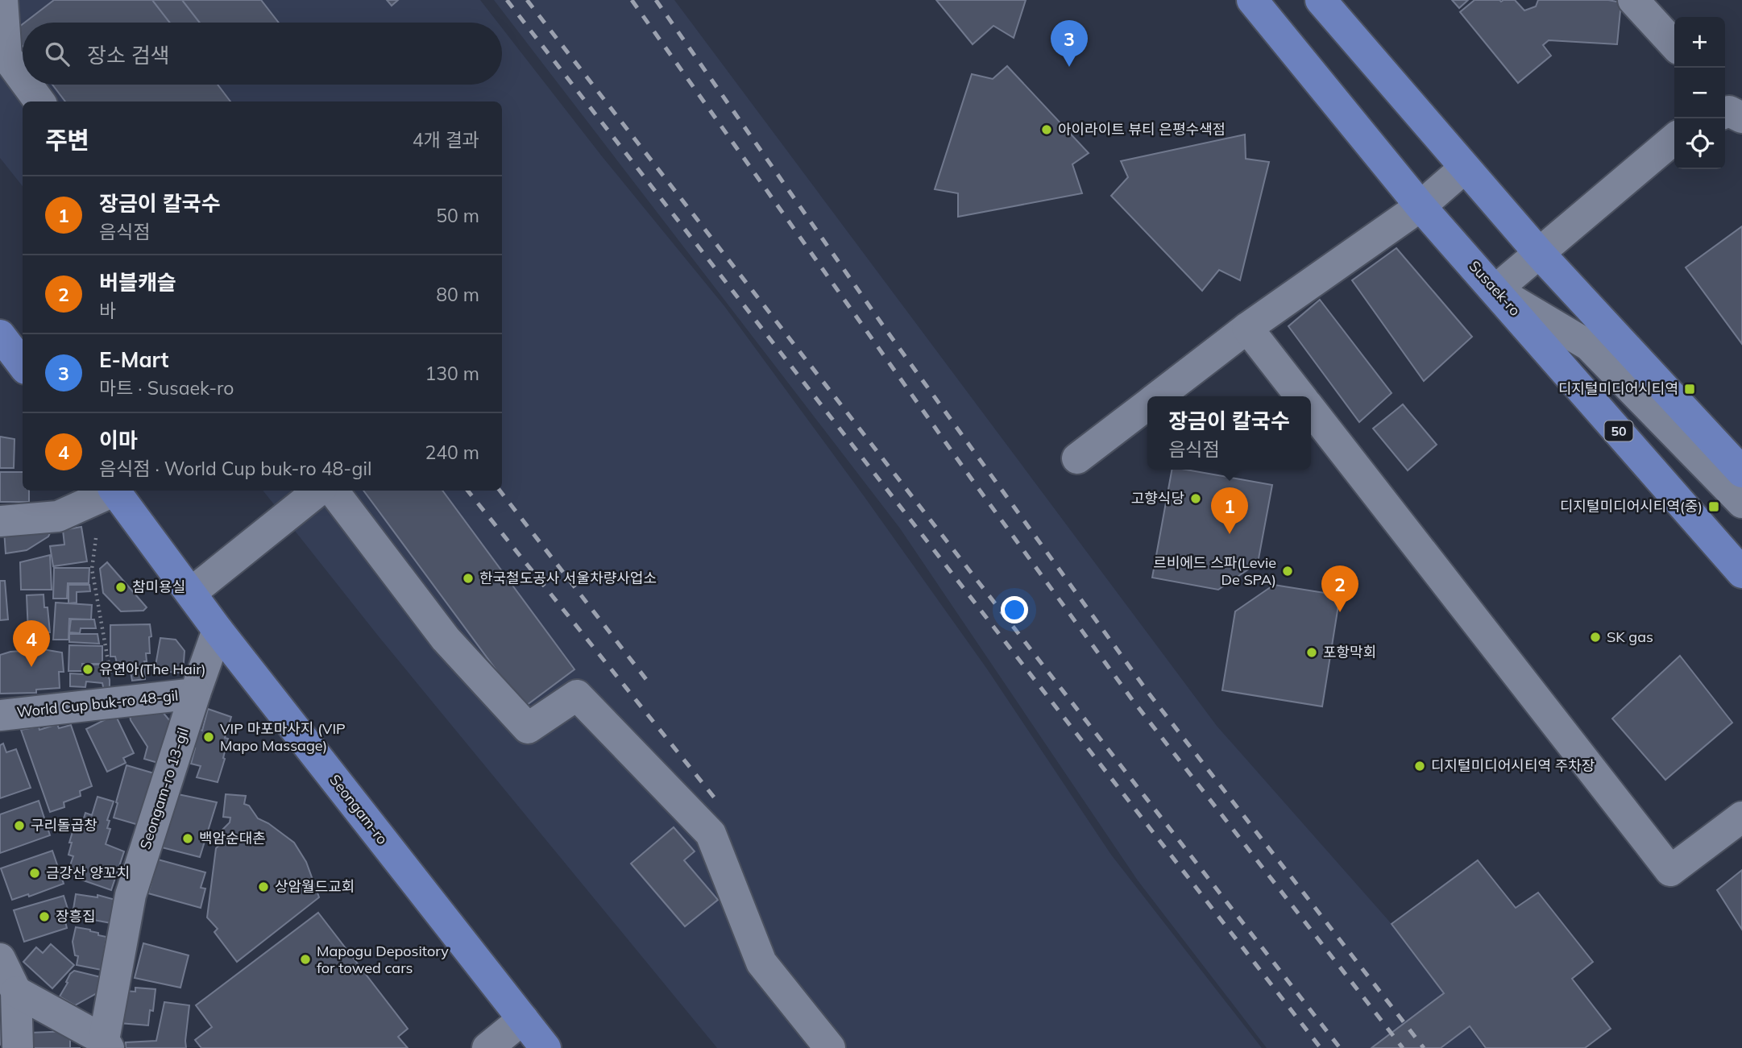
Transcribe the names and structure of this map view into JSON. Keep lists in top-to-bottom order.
{
  "streets": {
    "main road": ["Susaek-ro", "50", "Seongam-ro"],
    "street": ["World Cup buk-ro 48-gil", "Seongam-ro 13-gil"]
  },
  "crossings": [
    ["World Cup buk-ro 48-gil", "Seongam-ro 13-gil"],
    ["World Cup buk-ro 48-gil", "Seongam-ro"]
  ],
  "places": {
    "other": [
      "아이라이트 뷰티 은평수색점",
      "고향식당",
      "르비에드 스파(Levie De SPA)",
      "한국철도공사 서울차량사업소",
      "참미용실",
      "SK gas",
      "포항막회",
      "유연아(The Hair)",
      "VIP 마포마사지 (VIP Mapo Massage)",
      "디지털미디어시티역 주차장",
      "구리돌곱창",
      "백암순대촌",
      "금강산 양꼬치",
      "상암월드교회",
      "장흥집",
      "Mapogu Depository for towed cars"
    ],
    "transit": ["디지털미디어시티역", "디지털미디어시티역(중)"]
  },
  "page": {
    "map_buttons": ["+", "−"],
    "pins": [
      "3",
      "1",
      "2",
      "4"
    ],
    "search": "장소 검색",
    "heading": ["주변", "4개 결과"],
    "list": [
      {
        "mark": "1",
        "name": "장금이 칼국수",
        "note": "음식점",
        "value": "50 m"
      },
      {
        "mark": "2",
        "name": "버블캐슬",
        "note": "바",
        "value": "80 m"
      },
      {
        "mark": "3",
        "name": "E-Mart",
        "note": "마트 · Susaek-ro",
        "value": "130 m"
      },
      {
        "mark": "4",
        "name": "이마",
        "note": "음식점 · World Cup buk-ro 48-gil",
        "value": "240 m"
      }
    ],
    "popup": ["장금이 칼국수", "음식점"]
  }
}
